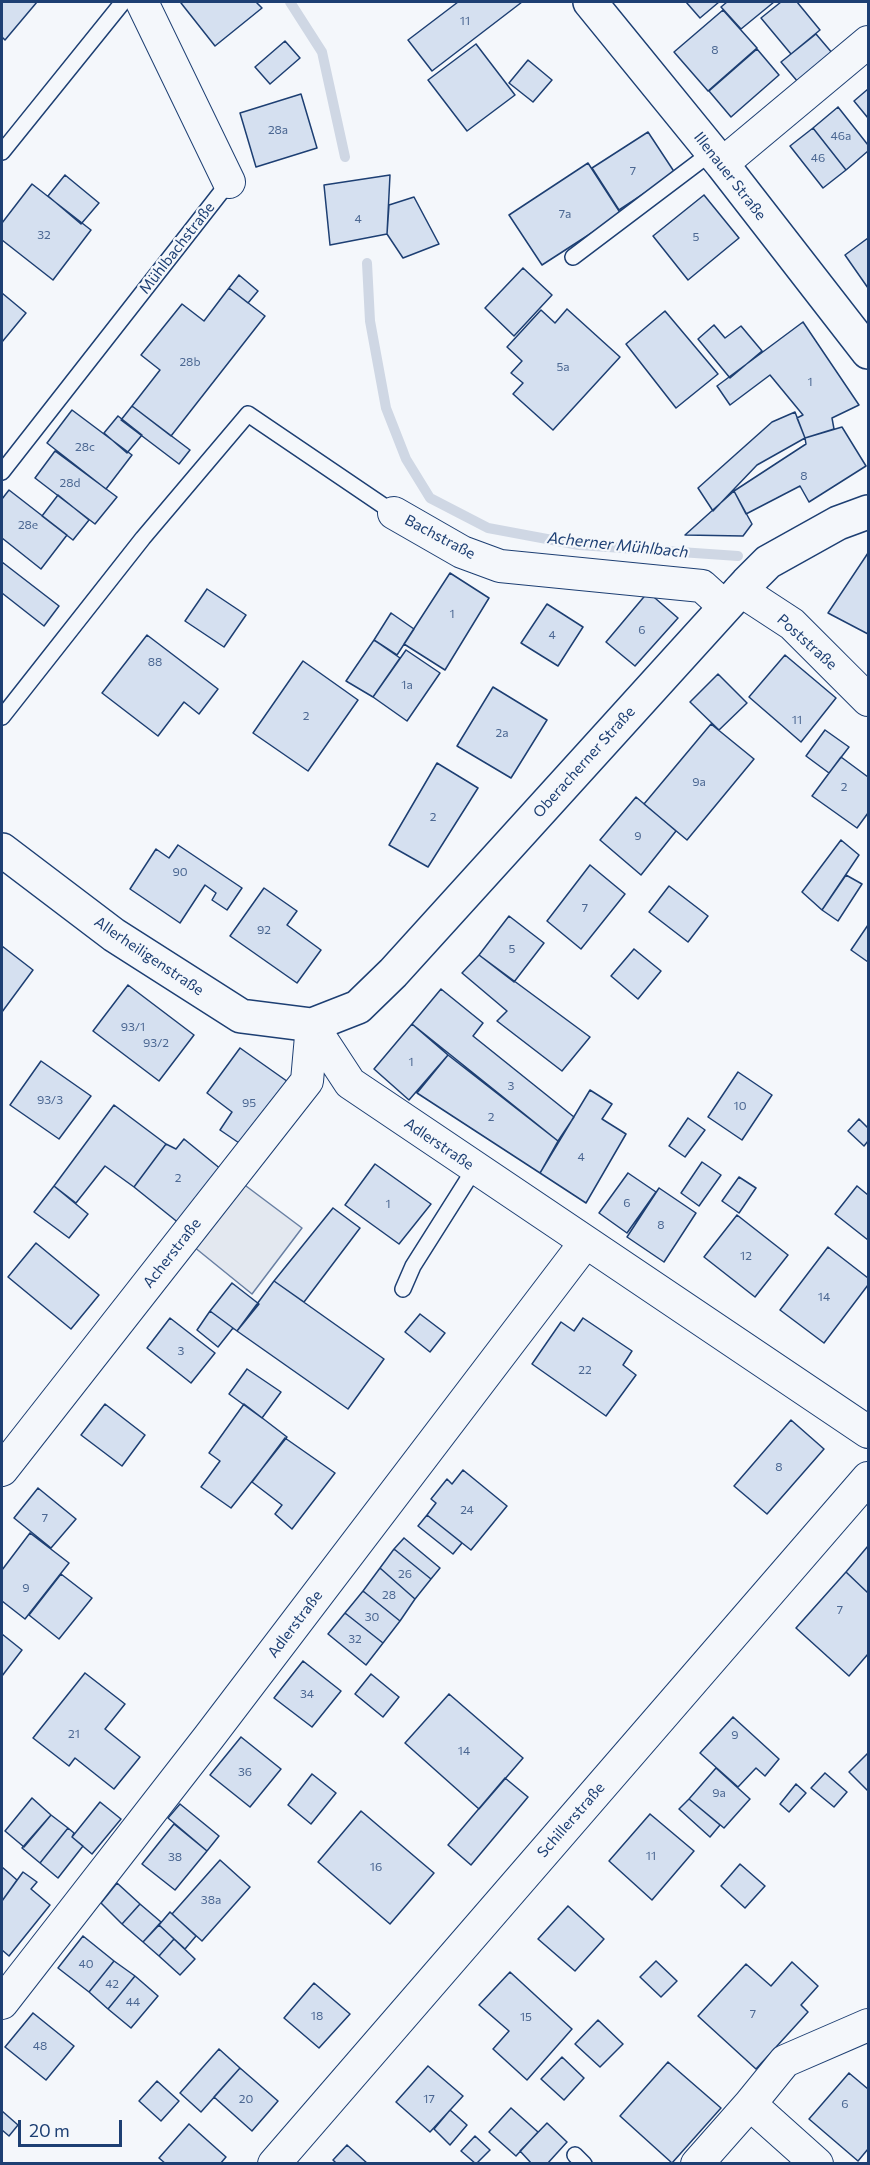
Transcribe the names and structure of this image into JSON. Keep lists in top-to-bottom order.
{
  "streets": {
    "street": [
      "Illenauer Straße",
      "Mühlbachstraße",
      "Bachstraße",
      "Poststraße",
      "Oberacherner Straße",
      "Allerheiligenstraße",
      "Adlerstraße",
      "Acherstraße",
      "Schillerstraße"
    ]
  },
  "crossings": [
    ["Bachstraße", "Poststraße"],
    ["Bachstraße", "Oberacherner Straße"],
    ["Poststraße", "Oberacherner Straße"],
    ["Oberacherner Straße", "Allerheiligenstraße"],
    ["Oberacherner Straße", "Adlerstraße"],
    ["Oberacherner Straße", "Acherstraße"],
    ["Allerheiligenstraße", "Adlerstraße"],
    ["Allerheiligenstraße", "Acherstraße"],
    ["Adlerstraße", "Acherstraße"]
  ],
  "water": ["Acherner Mühlbach"],
  "house_numbers": [
    "11",
    "8",
    "28a",
    "46a",
    "46",
    "7",
    "7a",
    "4",
    "32",
    "5",
    "28b",
    "5a",
    "1",
    "28c",
    "8",
    "28d",
    "28e",
    "1",
    "6",
    "4",
    "88",
    "1a",
    "2",
    "11",
    "2a",
    "9a",
    "2",
    "2",
    "9",
    "90",
    "7",
    "92",
    "5",
    "93/1",
    "93/2",
    "1",
    "3",
    "93/3",
    "95",
    "10",
    "2",
    "4",
    "2",
    "6",
    "1",
    "8",
    "12",
    "14",
    "3",
    "22",
    "8",
    "24",
    "7",
    "26",
    "9",
    "28",
    "7",
    "30",
    "32",
    "34",
    "21",
    "9",
    "14",
    "36",
    "9a",
    "11",
    "38",
    "16",
    "38a",
    "40",
    "42",
    "44",
    "7",
    "18",
    "15",
    "48",
    "20",
    "17",
    "6"
  ],
  "scale_bar": "20 m"
}
